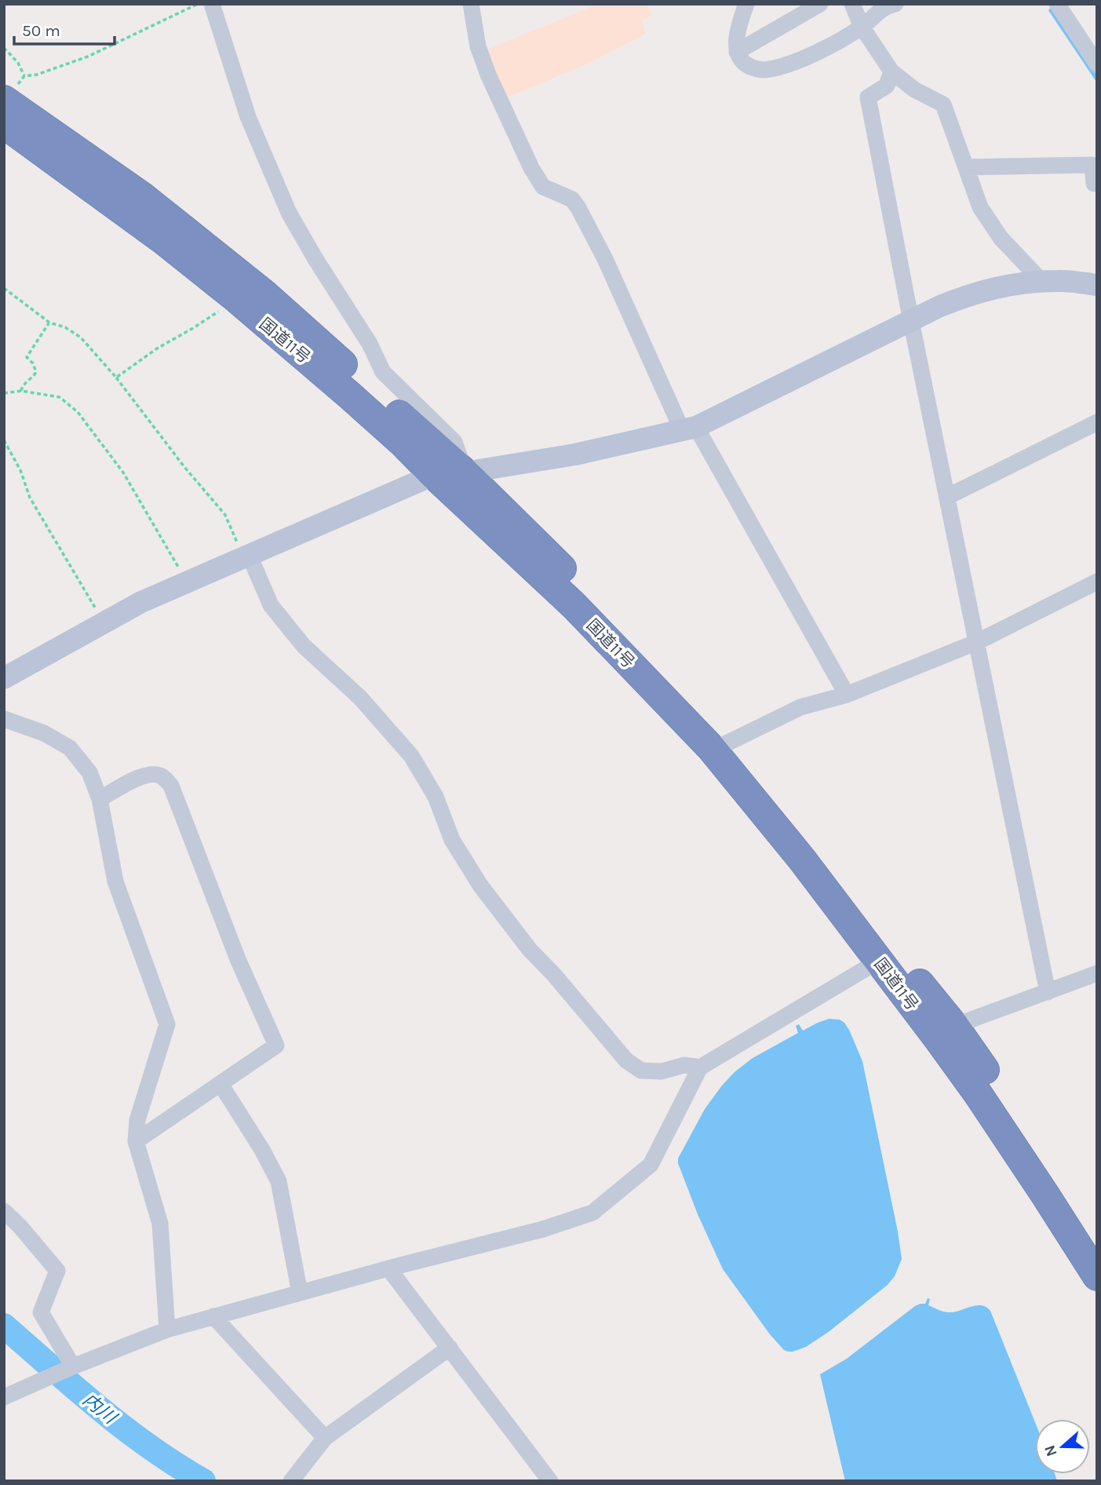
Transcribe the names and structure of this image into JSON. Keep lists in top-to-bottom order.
{
  "streets": {
    "highway": ["国道11号"]
  },
  "water": ["内川"],
  "scale_bar": "50 m",
  "north": "left"
}
